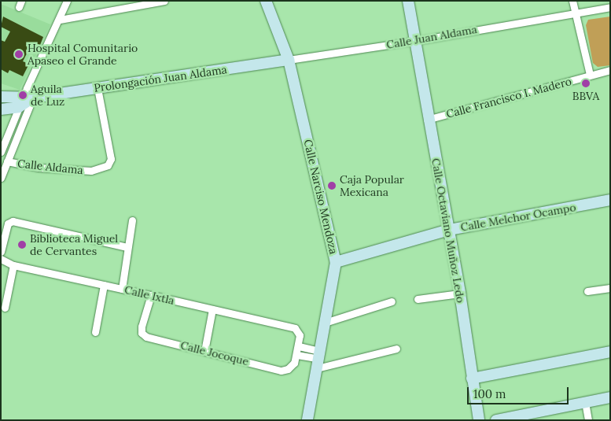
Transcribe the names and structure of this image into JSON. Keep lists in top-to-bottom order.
{
  "streets": {
    "street": [
      "Calle Juan Aldama",
      "Prolongación Juan Aldama",
      "Calle Francisco I. Madero",
      "Calle Aldama",
      "Calle Narciso Mendoza",
      "Calle Melchor Ocampo",
      "Calle Octaviano Muñoz Ledo",
      "Calle Ixtla",
      "Calle Jocoque"
    ]
  },
  "crossings": [
    ["Calle Juan Aldama", "Prolongación Juan Aldama"],
    ["Calle Juan Aldama", "Calle Narciso Mendoza"],
    ["Calle Juan Aldama", "Calle Octaviano Muñoz Ledo"],
    ["Prolongación Juan Aldama", "Calle Aldama"],
    ["Prolongación Juan Aldama", "Calle Narciso Mendoza"],
    ["Calle Francisco I. Madero", "Calle Octaviano Muñoz Ledo"],
    ["Calle Narciso Mendoza", "Calle Melchor Ocampo"],
    ["Calle Melchor Ocampo", "Calle Octaviano Muñoz Ledo"],
    ["Calle Ixtla", "Calle Jocoque"]
  ],
  "places": [
    "Hospital Comunitario Apaseo el Grande",
    "BBVA",
    "Aguila de Luz",
    "Caja Popular Mexicana",
    "Biblioteca Miguel de Cervantes"
  ],
  "scale_bar": "100 m"
}
